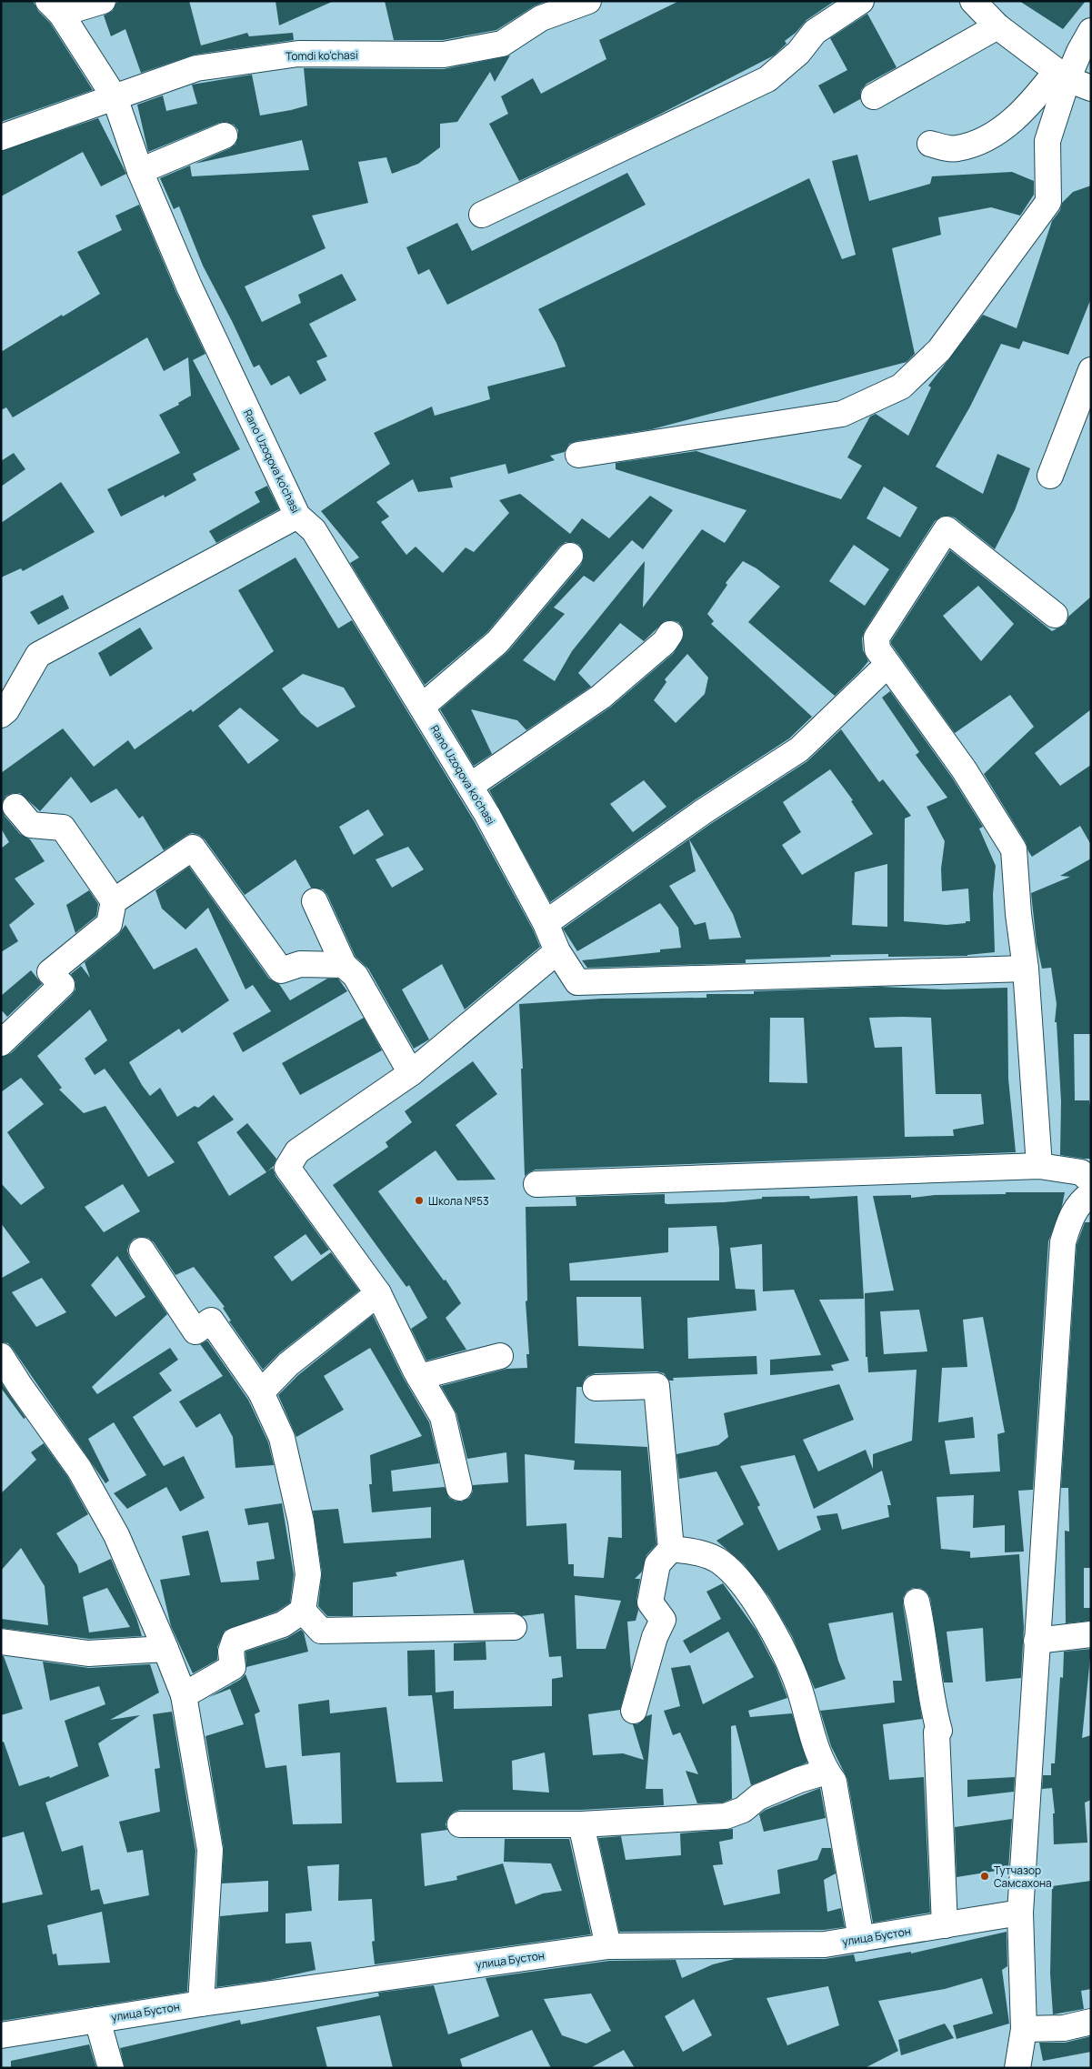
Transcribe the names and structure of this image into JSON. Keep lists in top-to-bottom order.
{
  "streets": {
    "street": ["Tomdi ko'chasi", "Rano Uzoqova ko'chasi", "улица Бустон"]
  },
  "crossings": [
    ["Tomdi ko'chasi", "Rano Uzoqova ko'chasi"]
  ],
  "places": ["Школа №53", "Тутчазор Самсахона"]
}
